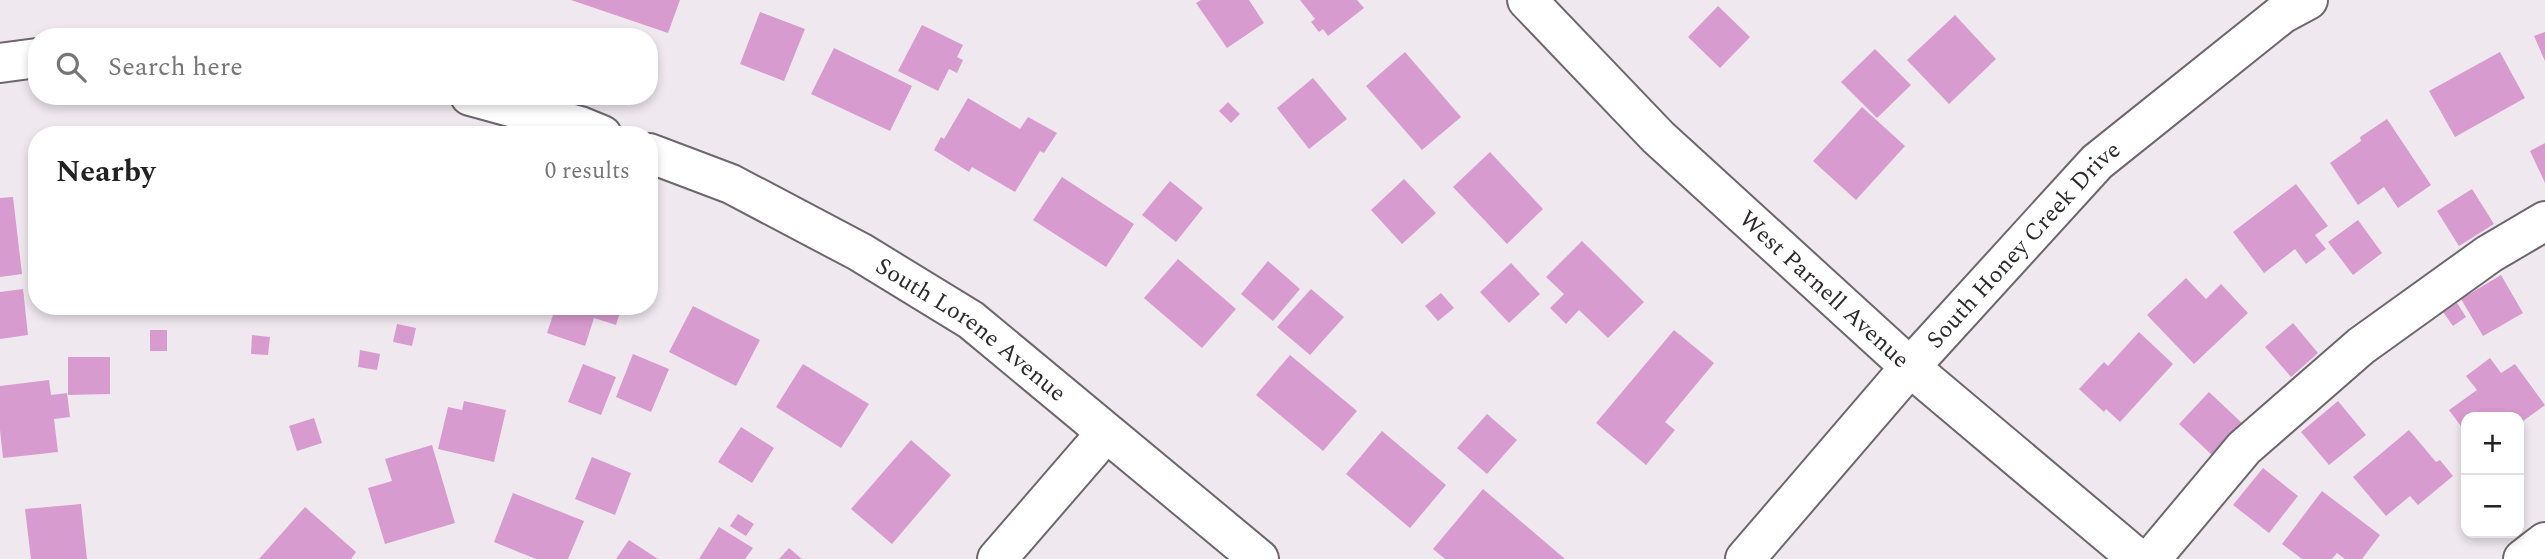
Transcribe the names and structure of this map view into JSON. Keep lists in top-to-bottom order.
{
  "streets": {
    "street": ["South Honey Creek Drive", "West Parnell Avenue", "South Lorene Avenue"]
  },
  "crossings": [
    ["South Honey Creek Drive", "West Parnell Avenue"]
  ],
  "page": {
    "search": "Search here",
    "heading": ["Nearby", "0 results"],
    "map_buttons": ["+", "−"]
  }
}
